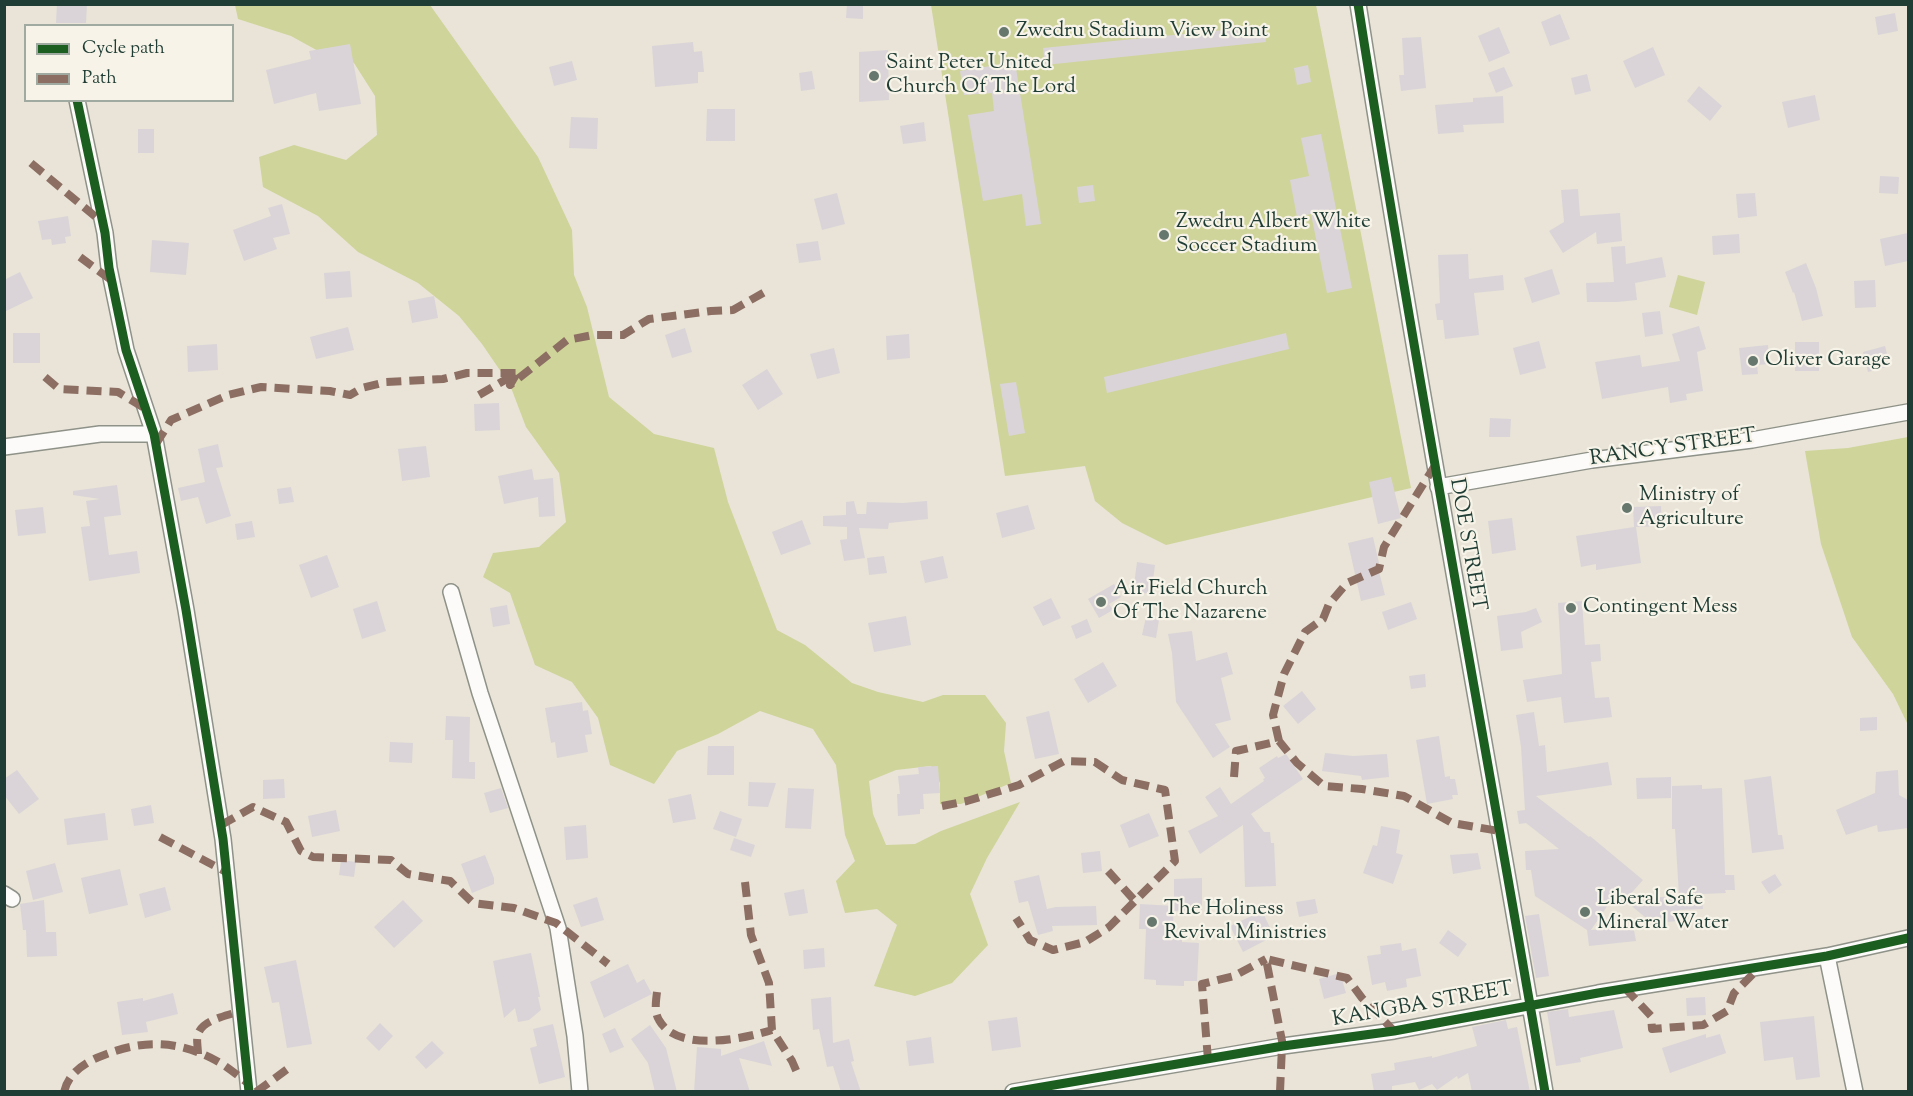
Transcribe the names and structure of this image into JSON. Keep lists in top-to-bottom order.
{
  "streets": {
    "street": ["RANCY STREET", "DOE STREET", "KANGBA STREET"]
  },
  "crossings": [
    ["RANCY STREET", "DOE STREET"],
    ["DOE STREET", "KANGBA STREET"]
  ],
  "places": [
    "Zwedru Stadium View Point",
    "Saint Peter United Church Of The Lord",
    "Zwedru Albert White Soccer Stadium",
    "Oliver Garage",
    "Ministry of Agriculture",
    "Air Field Church Of The Nazarene",
    "Contingent Mess",
    "Liberal Safe Mineral Water",
    "The Holiness Revival Ministries"
  ],
  "legend": ["Cycle path", "Path"]
}
